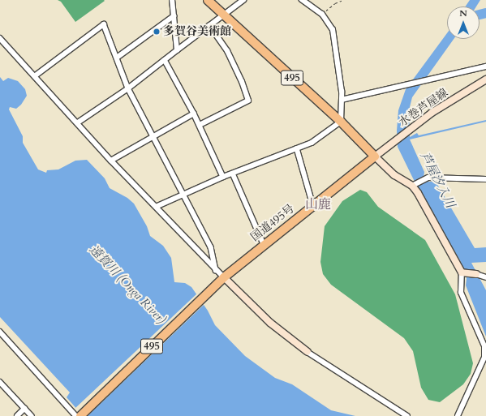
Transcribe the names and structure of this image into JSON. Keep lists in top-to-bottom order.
{
  "streets": {
    "highway": ["495", "国道495号"],
    "street": ["水巻芦屋線"]
  },
  "crossings": [
    ["495", "水巻芦屋線"],
    ["495", "国道495号"],
    ["水巻芦屋線", "国道495号"]
  ],
  "districts": ["山鹿"],
  "water": ["芦屋汐入川", "遠賀川 (Onga River)"],
  "places": ["多賀谷美術館"],
  "north": "top"
}
